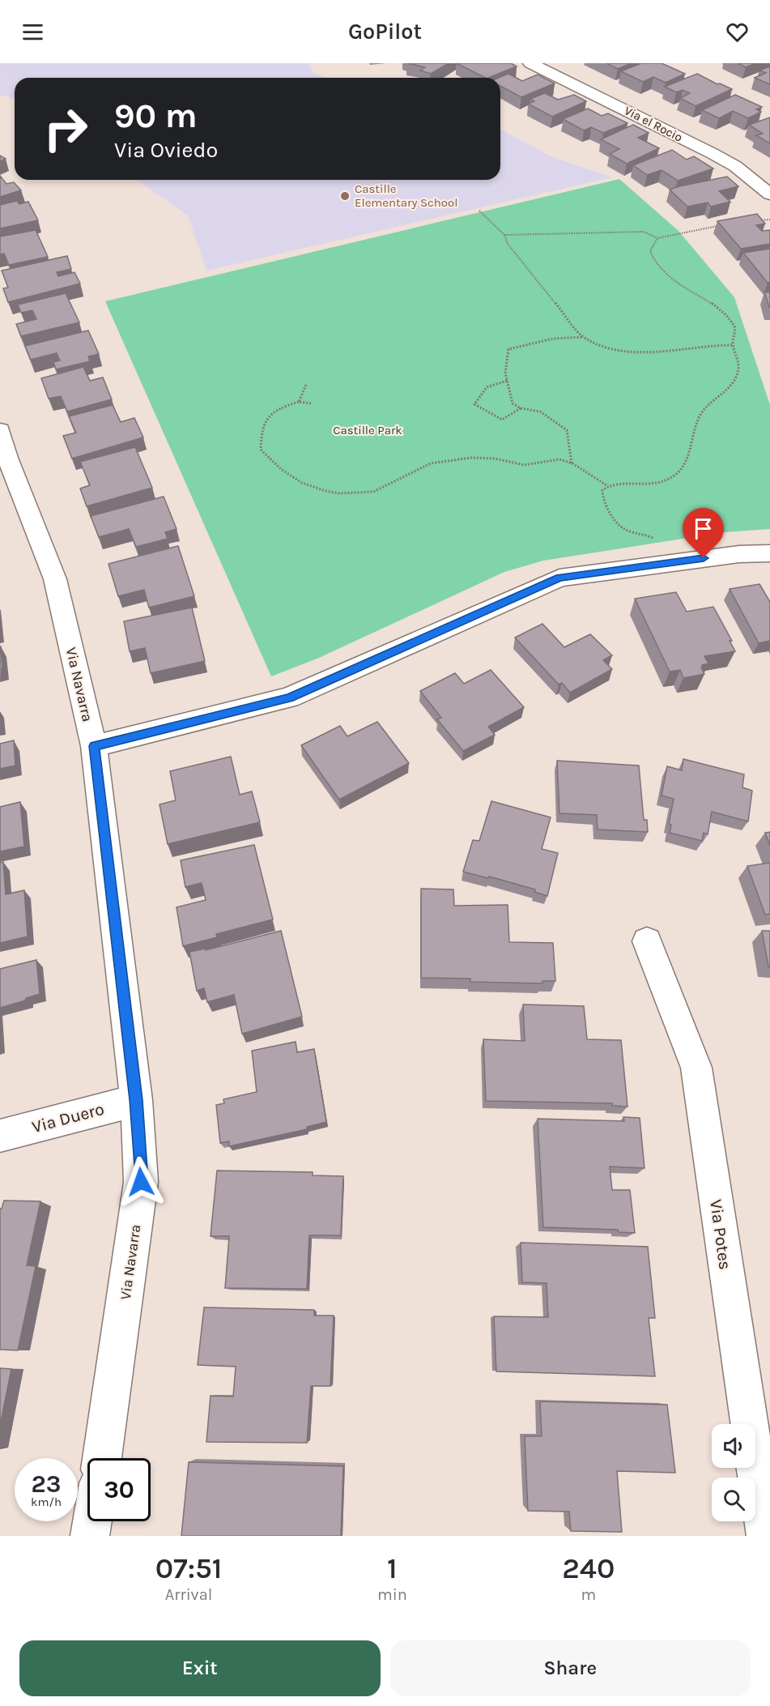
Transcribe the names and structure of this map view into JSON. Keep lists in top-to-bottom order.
{
  "streets": {
    "street": [
      "Via el Rocio",
      "Via Navarra",
      "Via Duero",
      "Via Potes"
    ]
  },
  "crossings": [
    ["Via Navarra", "Via Duero"]
  ],
  "parks": ["Castille Park"],
  "places": ["Castille Elementary School"],
  "page": {
    "header": "GoPilot",
    "turn": ["90 m", "Via Oviedo"],
    "speed": "23 km/h",
    "limit": "30",
    "eta": [
      "07:51",
      "Arrival",
      "1",
      "min",
      "240",
      "m"
    ],
    "buttons": ["Exit", "Share"]
  }
}
